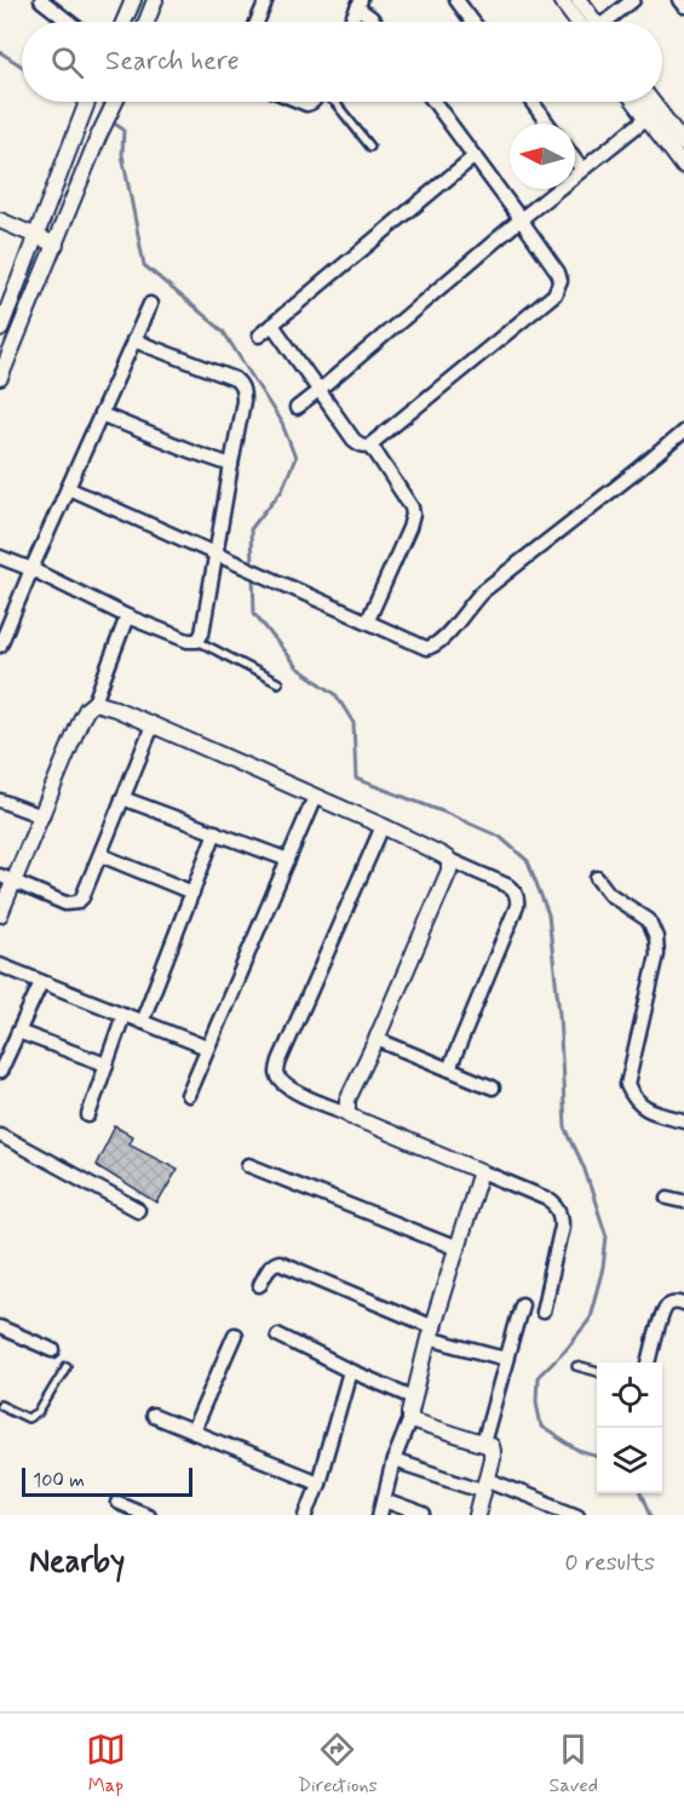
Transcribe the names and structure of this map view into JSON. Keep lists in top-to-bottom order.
{
  "scale_bar": "100 m",
  "north": "left",
  "page": {
    "search": "Search here",
    "scale": "100 m",
    "heading": ["Nearby", "0 results"],
    "nav": ["Map", "Directions", "Saved"]
  }
}
